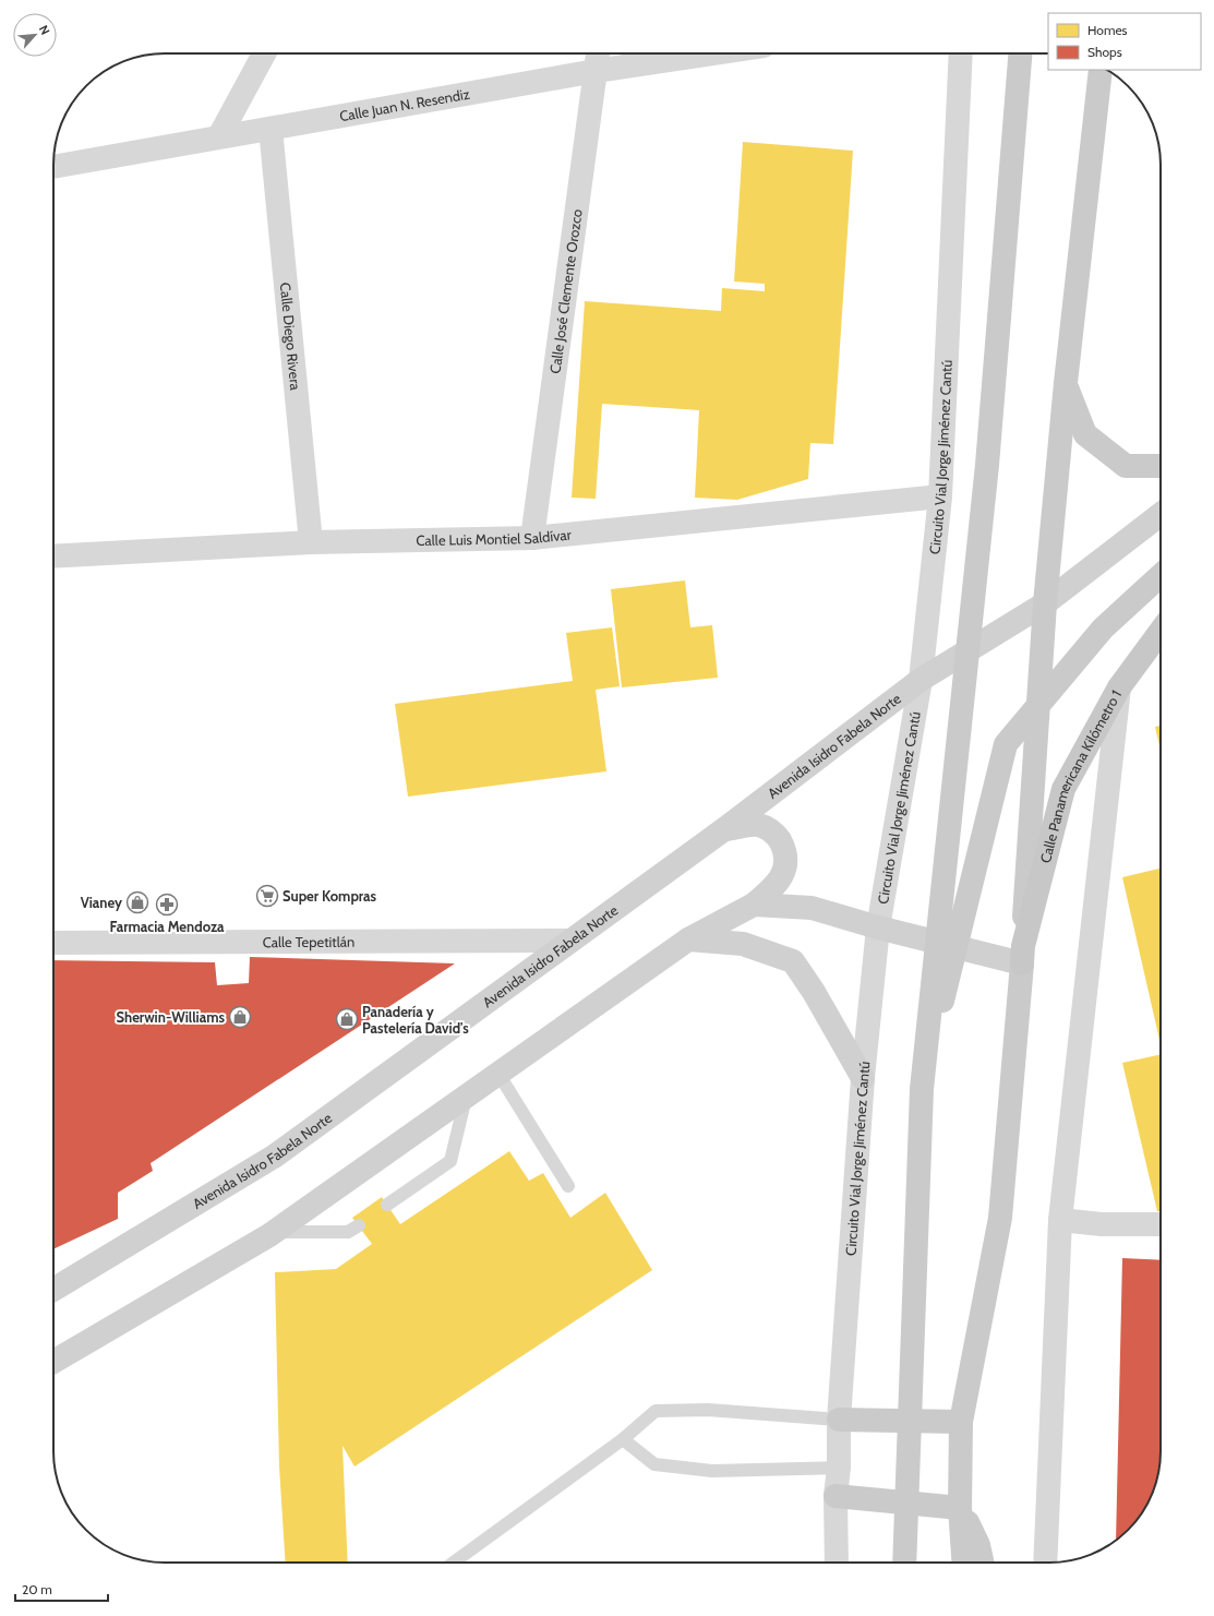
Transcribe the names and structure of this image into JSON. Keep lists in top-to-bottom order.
{
  "streets": {
    "highway": ["Calle Panamericana Kilómetro 1"],
    "main road": ["Avenida Isidro Fabela Norte"],
    "street": [
      "Calle Juan N. Resendiz",
      "Calle José Clemente Orozco",
      "Calle Diego Rivera",
      "Circuito Vial Jorge Jiménez Cantú",
      "Calle Luis Montiel Saldívar",
      "Calle Tepetitlán"
    ]
  },
  "crossings": [
    ["Calle Juan N. Resendiz", "Calle José Clemente Orozco"],
    ["Calle Juan N. Resendiz", "Calle Diego Rivera"],
    ["Calle José Clemente Orozco", "Calle Luis Montiel Saldívar"],
    ["Calle Diego Rivera", "Calle Luis Montiel Saldívar"],
    ["Circuito Vial Jorge Jiménez Cantú", "Calle Luis Montiel Saldívar"],
    ["Circuito Vial Jorge Jiménez Cantú", "Avenida Isidro Fabela Norte"],
    ["Avenida Isidro Fabela Norte", "Calle Tepetitlán"]
  ],
  "places": {
    "supermarket": ["Super Kompras"],
    "shop": ["Vianey", "Sherwin-Williams", "Panadería y Pastelería David's"],
    "pharmacy": ["Farmacia Mendoza"]
  },
  "legend": ["Homes", "Shops"],
  "scale_bar": "20 m",
  "north": "top right"
}
